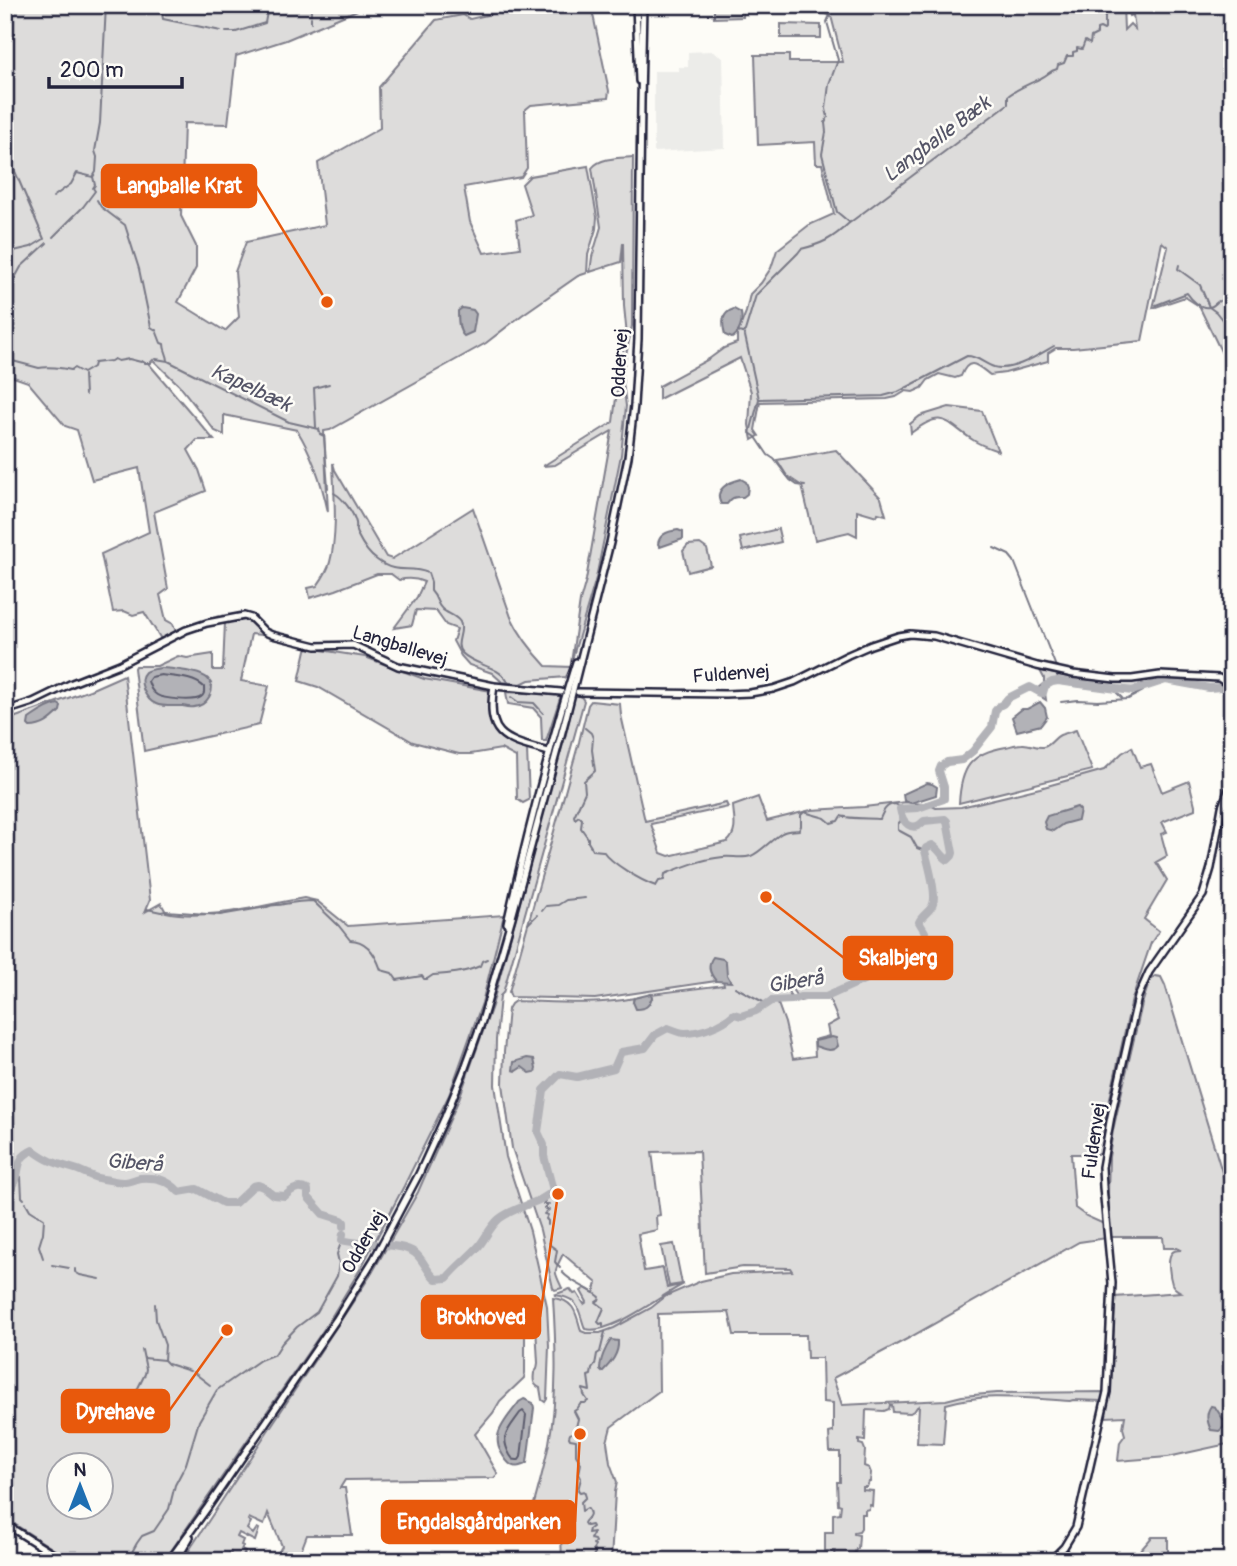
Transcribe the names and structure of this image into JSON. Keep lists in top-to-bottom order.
{
  "streets": {
    "street": ["Oddervej", "Langballevej", "Fuldenvej"]
  },
  "water": ["Langballe Bæk", "Kapelbæk", "Giberå"],
  "places": [
    "Langballe Krat",
    "Skalbjerg",
    "Brokhoved",
    "Dyrehave",
    "Engdalsgårdparken"
  ],
  "scale_bar": "200 m",
  "north": "top"
}
